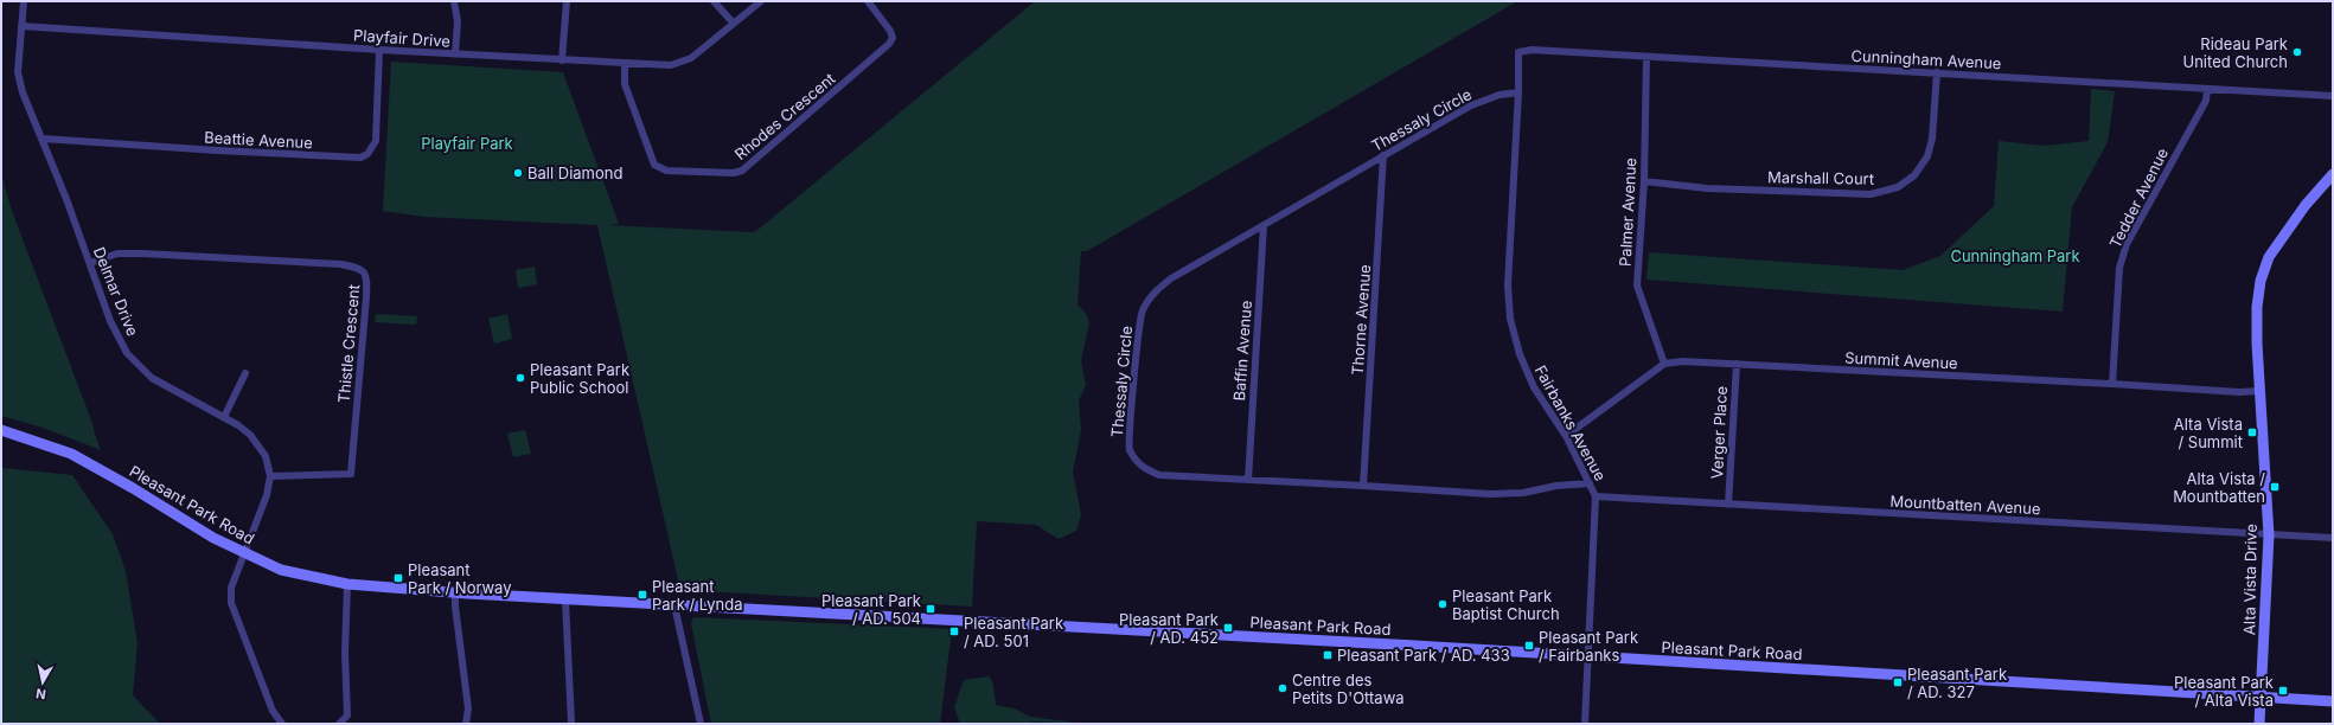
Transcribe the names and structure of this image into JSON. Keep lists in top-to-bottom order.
{
  "streets": {
    "street": [
      "Playfair Drive",
      "Cunningham Avenue",
      "Rhodes Crescent",
      "Thessaly Circle",
      "Beattie Avenue",
      "Marshall Court",
      "Tedder Avenue",
      "Palmer Avenue",
      "Delmar Drive",
      "Thorne Avenue",
      "Thistle Crescent",
      "Baffin Avenue",
      "Summit Avenue",
      "Fairbanks Avenue",
      "Verger Place",
      "Pleasant Park Road",
      "Mountbatten Avenue",
      "Alta Vista Drive"
    ]
  },
  "crossings": [
    ["Playfair Drive", "Rhodes Crescent"],
    ["Playfair Drive", "Beattie Avenue"],
    ["Playfair Drive", "Delmar Drive"],
    ["Cunningham Avenue", "Marshall Court"],
    ["Cunningham Avenue", "Tedder Avenue"],
    ["Cunningham Avenue", "Palmer Avenue"],
    ["Cunningham Avenue", "Fairbanks Avenue"],
    ["Thessaly Circle", "Thorne Avenue"],
    ["Thessaly Circle", "Baffin Avenue"],
    ["Thessaly Circle", "Fairbanks Avenue"],
    ["Beattie Avenue", "Delmar Drive"],
    ["Marshall Court", "Palmer Avenue"],
    ["Tedder Avenue", "Summit Avenue"],
    ["Palmer Avenue", "Summit Avenue"],
    ["Delmar Drive", "Thistle Crescent"],
    ["Delmar Drive", "Pleasant Park Road"],
    ["Summit Avenue", "Verger Place"],
    ["Summit Avenue", "Alta Vista Drive"],
    ["Fairbanks Avenue", "Pleasant Park Road"],
    ["Fairbanks Avenue", "Mountbatten Avenue"],
    ["Verger Place", "Mountbatten Avenue"],
    ["Pleasant Park Road", "Alta Vista Drive"],
    ["Mountbatten Avenue", "Alta Vista Drive"]
  ],
  "parks": ["Playfair Park", "Cunningham Park"],
  "places": {
    "other": [
      "Rideau Park United Church",
      "Ball Diamond",
      "Pleasant Park Public School",
      "Pleasant Park Baptist Church",
      "Centre des Petits D'Ottawa"
    ],
    "transit": [
      "Alta Vista / Summit",
      "Alta Vista / Mountbatten",
      "Pleasant Park / Norway",
      "Pleasant Park / Lynda",
      "Pleasant Park / AD. 504",
      "Pleasant Park / AD. 452",
      "Pleasant Park / AD. 501",
      "Pleasant Park / Fairbanks",
      "Pleasant Park / AD. 433",
      "Pleasant Park / AD. 327",
      "Pleasant Park / Alta Vista"
    ]
  },
  "north": "bottom"
}
